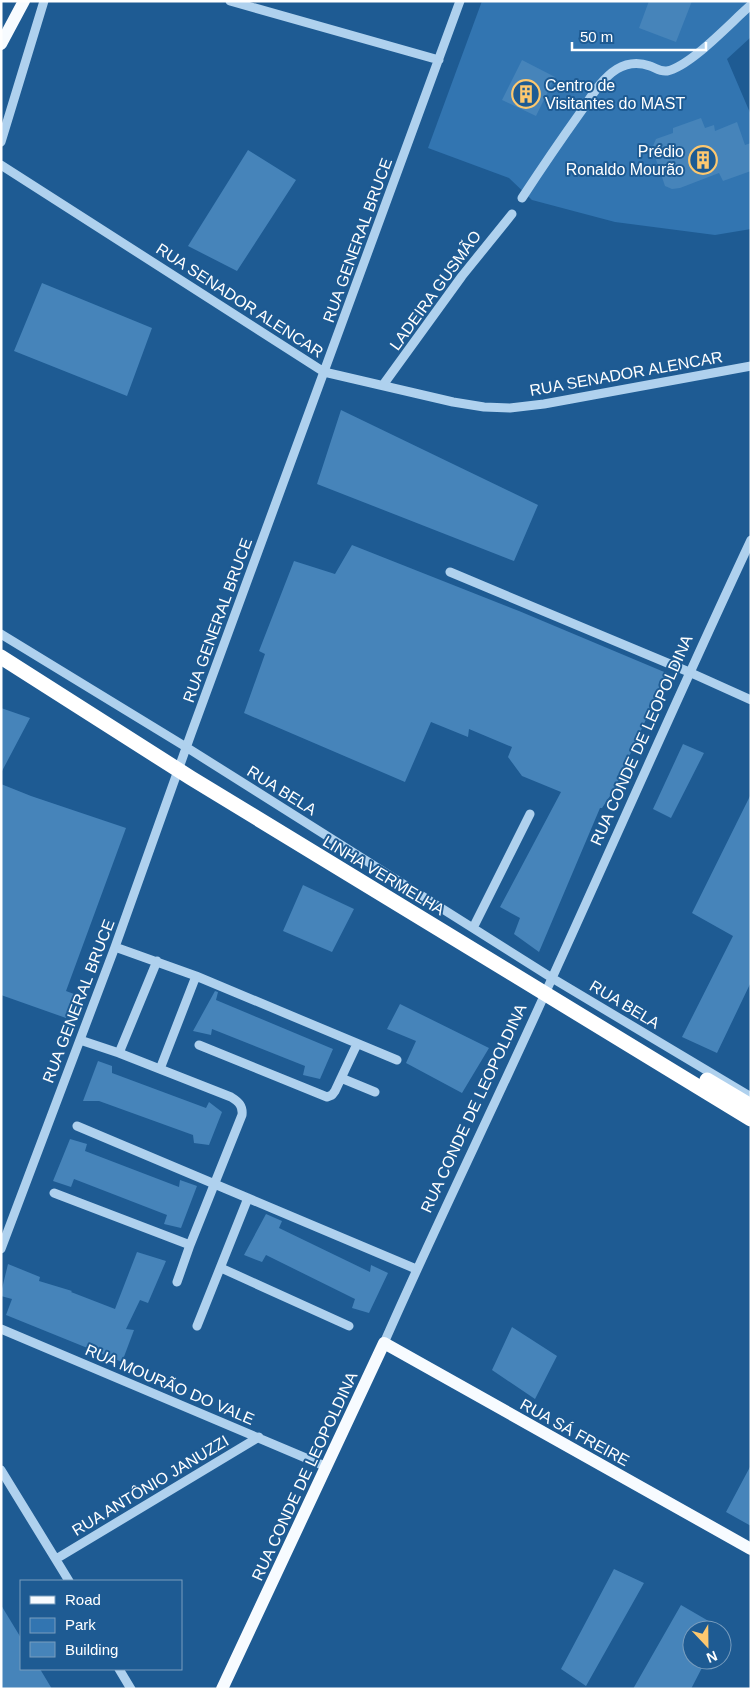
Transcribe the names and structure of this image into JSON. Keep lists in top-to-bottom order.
{
  "streets": {
    "highway": ["LINHA VERMELHA"],
    "main road": ["RUA CONDE DE LEOPOLDINA", "RUA SÁ FREIRE"],
    "street": [
      "RUA GENERAL BRUCE",
      "LADEIRA GUSMÃO",
      "RUA SENADOR ALENCAR",
      "RUA BELA",
      "RUA MOURÃO DO VALE",
      "RUA ANTÔNIO JANUZZI"
    ]
  },
  "crossings": [
    ["RUA GENERAL BRUCE", "RUA SENADOR ALENCAR"],
    ["RUA GENERAL BRUCE", "RUA BELA"],
    ["LADEIRA GUSMÃO", "RUA SENADOR ALENCAR"],
    ["RUA CONDE DE LEOPOLDINA", "RUA BELA"],
    ["RUA CONDE DE LEOPOLDINA", "RUA MOURÃO DO VALE"],
    ["RUA CONDE DE LEOPOLDINA", "RUA SÁ FREIRE"],
    ["RUA MOURÃO DO VALE", "RUA ANTÔNIO JANUZZI"]
  ],
  "places": {
    "building": ["Centro de Visitantes do MAST", "Prédio Ronaldo Mourão"]
  },
  "legend": ["Road", "Park", "Building"],
  "scale_bar": "50 m",
  "north": "bottom"
}
